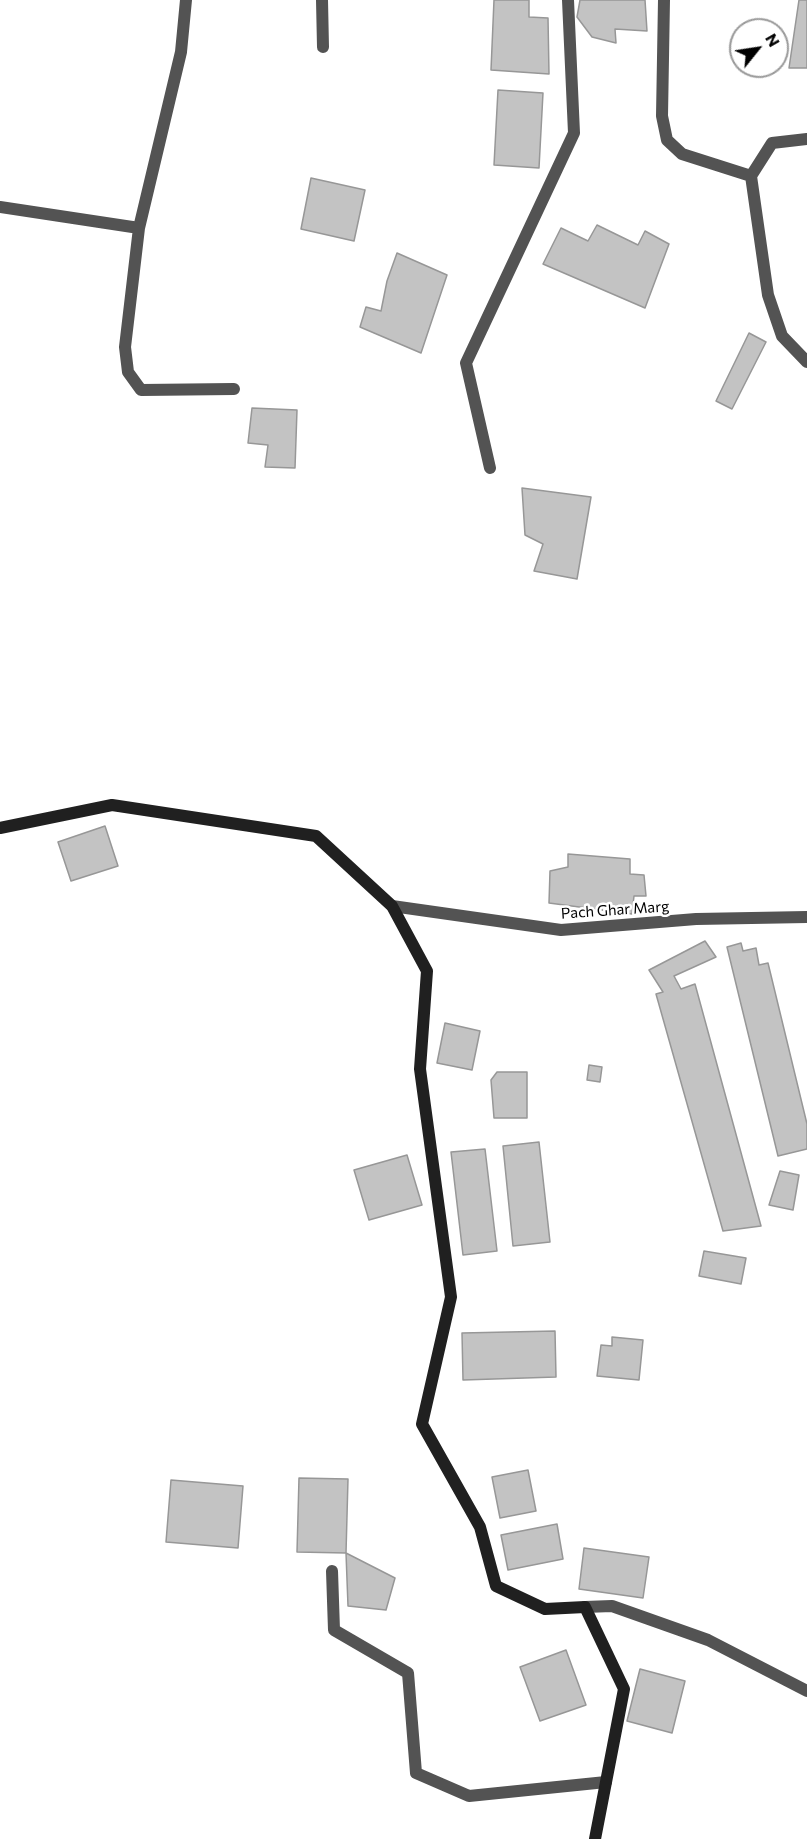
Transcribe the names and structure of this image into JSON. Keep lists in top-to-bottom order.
{
  "streets": {
    "street": ["Pach Ghar Marg"]
  },
  "north": "top right"
}
